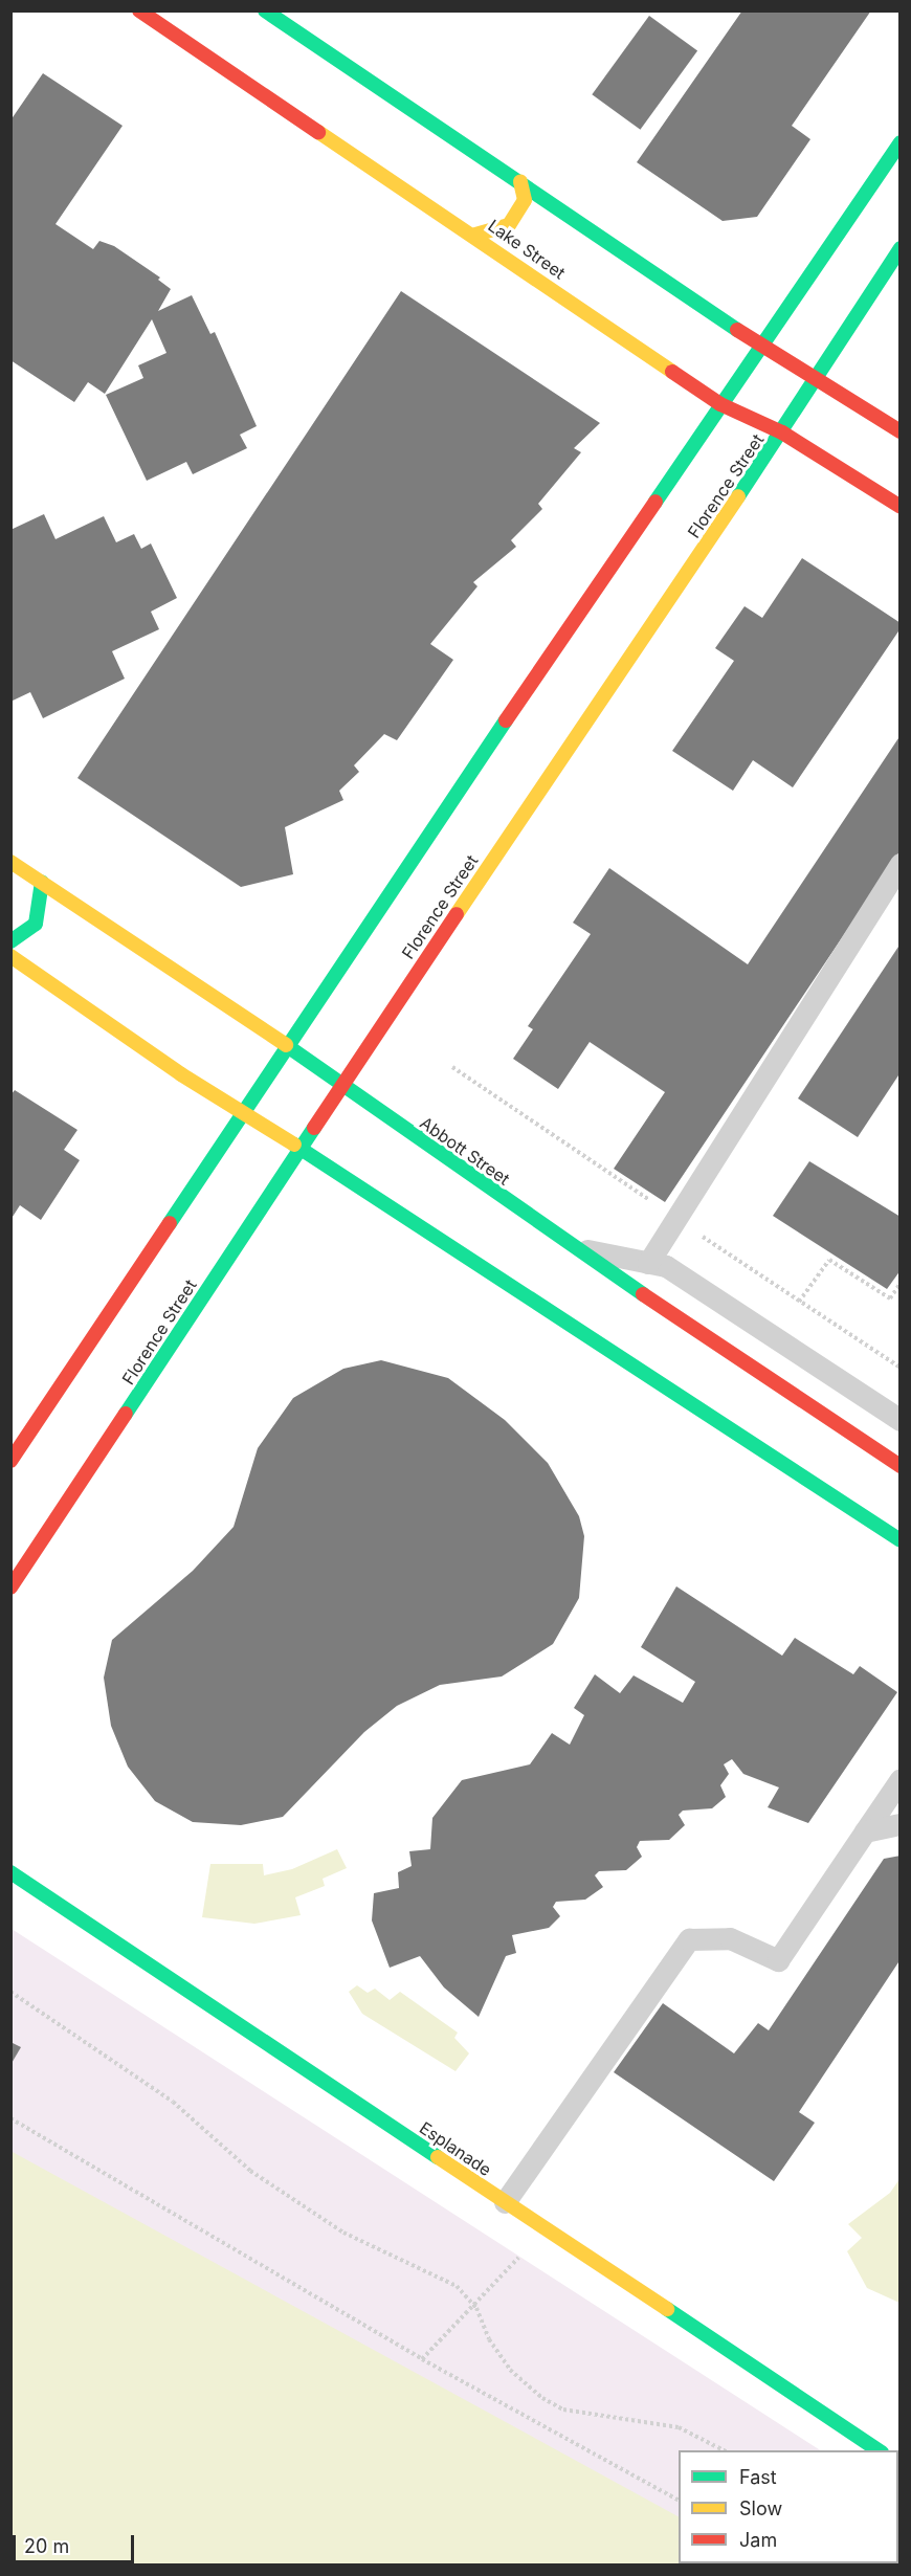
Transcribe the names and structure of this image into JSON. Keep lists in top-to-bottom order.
{
  "streets": {
    "street": [
      "Lake Street",
      "Florence Street",
      "Abbott Street",
      "Esplanade"
    ]
  },
  "crossings": [
    ["Lake Street", "Florence Street"],
    ["Florence Street", "Abbott Street"]
  ],
  "legend": ["Fast", "Slow", "Jam"],
  "scale_bar": "20 m"
}
